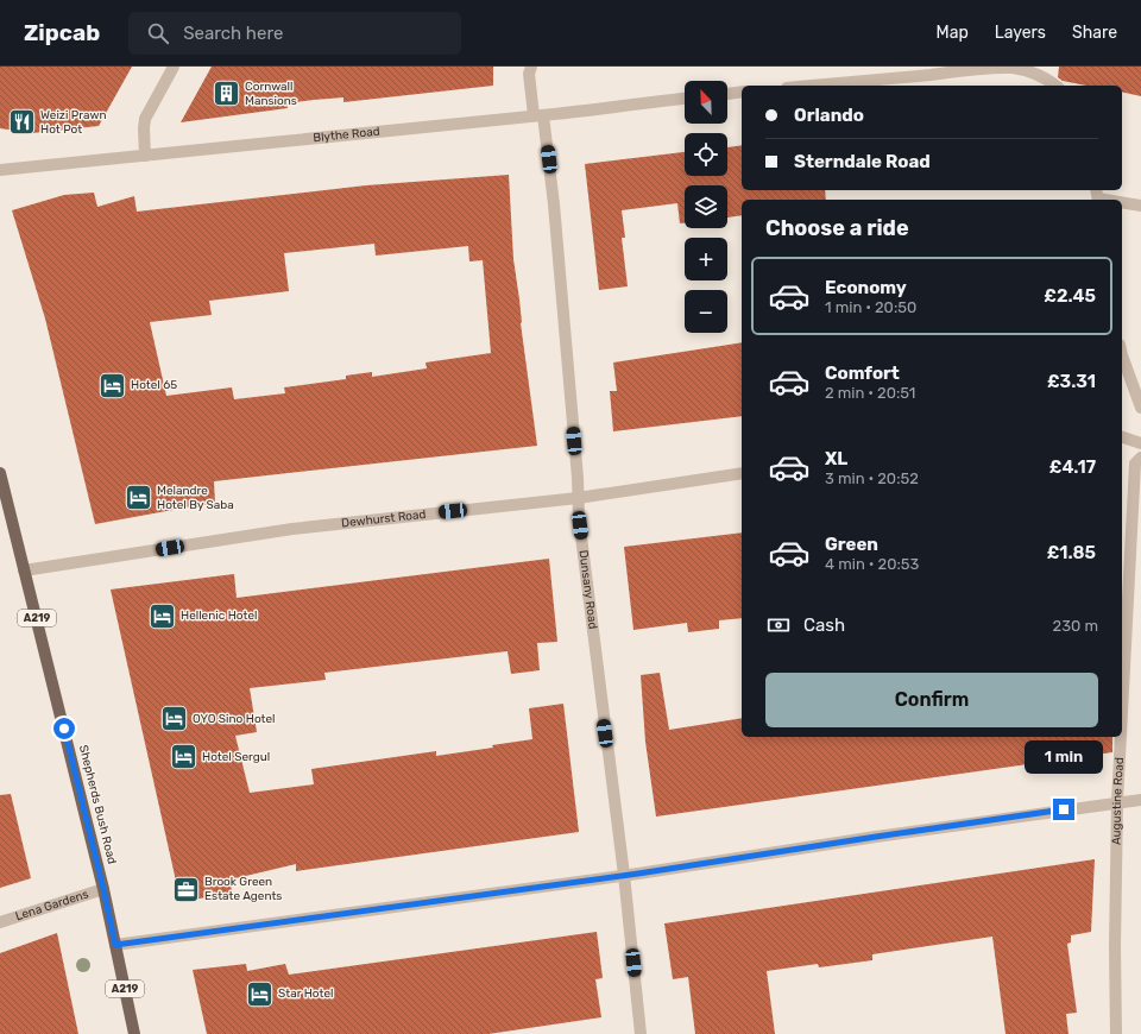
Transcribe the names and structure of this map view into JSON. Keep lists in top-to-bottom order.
{
  "streets": {
    "main road": ["A219", "Shepherds Bush Road"],
    "street": [
      "Blythe Road",
      "Dewhurst Road",
      "Dunsany Road",
      "Augustine Road",
      "Lena Gardens"
    ]
  },
  "crossings": [
    ["Blythe Road", "Dunsany Road"],
    ["Dewhurst Road", "Dunsany Road"],
    ["Dewhurst Road", "Shepherds Bush Road"],
    ["Shepherds Bush Road", "Lena Gardens"]
  ],
  "places": {
    "building": ["Cornwall Mansions"],
    "restaurant": ["Weizi Prawn Hot Pot"],
    "hotel": [
      "Hotel 65",
      "Melandre Hotel By Saba",
      "Hellenic Hotel",
      "OYO Sino Hotel",
      "Hotel Sergul",
      "Star Hotel"
    ],
    "office": ["Brook Green Estate Agents"]
  },
  "north": "top left",
  "page": {
    "header": "Zipcab",
    "search": "Search here",
    "nav": ["Map", "Layers", "Share"],
    "map_buttons": ["+", "−"],
    "banner": ["Orlando", "Sterndale Road"],
    "heading": "Choose a ride",
    "list": [
      {
        "name": "Economy",
        "note": "1 min · 20:50",
        "value": "£2.45"
      },
      {
        "name": "Comfort",
        "note": "2 min · 20:51",
        "value": "£3.31"
      },
      {
        "name": "XL",
        "note": "3 min · 20:52",
        "value": "£4.17"
      },
      {
        "name": "Green",
        "note": "4 min · 20:53",
        "value": "£1.85"
      }
    ],
    "pay": ["Cash", "230 m"],
    "buttons": "Confirm",
    "bubble": "1 min"
  }
}
